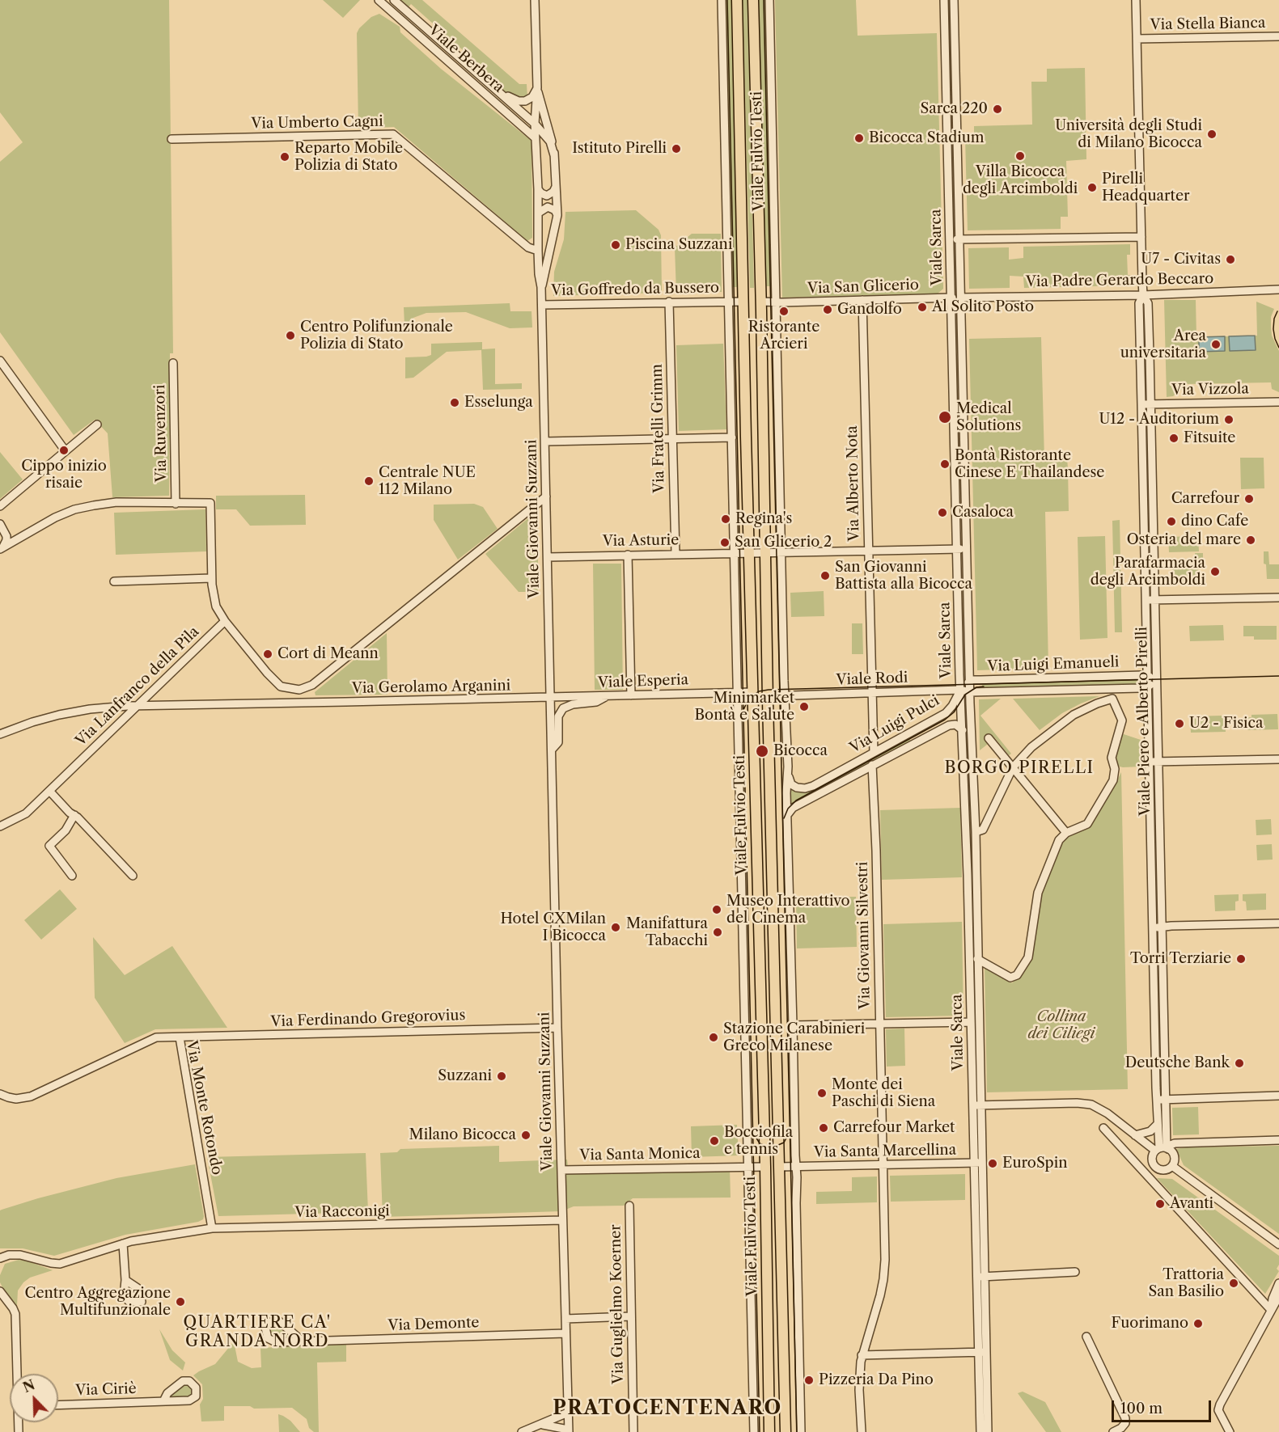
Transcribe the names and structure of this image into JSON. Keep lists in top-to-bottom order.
{
  "streets": {
    "main road": ["Viale Fulvio Testi"],
    "street": [
      "Via Stella Bianca",
      "Viale Berbera",
      "Via Umberto Cagni",
      "Viale Sarca",
      "Via Padre Gerardo Beccaro",
      "Via San Glicerio",
      "Via Goffredo da Bussero",
      "Via Vizzola",
      "Via Fratelli Grimm",
      "Via Ruvenzori",
      "Via Alberto Nota",
      "Viale Giovanni Suzzani",
      "Via Asturie",
      "Via Luigi Emanueli",
      "Viale Rodi",
      "Viale Esperia",
      "Via Lanfranco della Pila",
      "Via Gerolamo Arganini",
      "Viale Piero e Alberto Pirelli",
      "Via Luigi Pulci",
      "Via Giovanni Silvestri",
      "Via Ferdinando Gregorovius",
      "Via Monte Rotondo",
      "Via Santa Marcellina",
      "Via Santa Monica",
      "Via Racconigi",
      "Via Guglielmo Koerner",
      "Via Demonte",
      "Via Ciriè"
    ]
  },
  "crossings": [
    ["Via Stella Bianca", "Viale Piero e Alberto Pirelli"],
    ["Viale Berbera", "Viale Giovanni Suzzani"],
    ["Via Umberto Cagni", "Viale Giovanni Suzzani"],
    ["Viale Fulvio Testi", "Via San Glicerio"],
    ["Viale Fulvio Testi", "Via Goffredo da Bussero"],
    ["Viale Fulvio Testi", "Via Asturie"],
    ["Viale Fulvio Testi", "Viale Rodi"],
    ["Viale Fulvio Testi", "Viale Esperia"],
    ["Viale Fulvio Testi", "Via Luigi Pulci"],
    ["Viale Fulvio Testi", "Via Santa Marcellina"],
    ["Viale Fulvio Testi", "Via Santa Monica"],
    ["Viale Sarca", "Via Padre Gerardo Beccaro"],
    ["Viale Sarca", "Via San Glicerio"],
    ["Viale Sarca", "Via Luigi Emanueli"],
    ["Viale Sarca", "Viale Rodi"],
    ["Viale Sarca", "Via Luigi Pulci"],
    ["Viale Sarca", "Via Santa Marcellina"],
    ["Via Padre Gerardo Beccaro", "Viale Piero e Alberto Pirelli"],
    ["Via San Glicerio", "Via Alberto Nota"],
    ["Via Goffredo da Bussero", "Via Fratelli Grimm"],
    ["Via Goffredo da Bussero", "Viale Giovanni Suzzani"],
    ["Via Vizzola", "Viale Piero e Alberto Pirelli"],
    ["Via Fratelli Grimm", "Via Asturie"],
    ["Via Alberto Nota", "Viale Rodi"],
    ["Via Alberto Nota", "Via Luigi Pulci"],
    ["Viale Giovanni Suzzani", "Via Asturie"],
    ["Viale Giovanni Suzzani", "Viale Esperia"],
    ["Viale Giovanni Suzzani", "Via Gerolamo Arganini"],
    ["Viale Giovanni Suzzani", "Via Ferdinando Gregorovius"],
    ["Viale Giovanni Suzzani", "Via Santa Monica"],
    ["Viale Giovanni Suzzani", "Via Racconigi"],
    ["Viale Giovanni Suzzani", "Via Demonte"],
    ["Via Luigi Emanueli", "Viale Rodi"],
    ["Via Luigi Emanueli", "Viale Piero e Alberto Pirelli"],
    ["Via Luigi Emanueli", "Via Luigi Pulci"],
    ["Viale Rodi", "Via Luigi Pulci"],
    ["Viale Esperia", "Via Gerolamo Arganini"],
    ["Via Lanfranco della Pila", "Via Gerolamo Arganini"],
    ["Via Luigi Pulci", "Via Giovanni Silvestri"],
    ["Via Giovanni Silvestri", "Via Santa Marcellina"],
    ["Via Ferdinando Gregorovius", "Via Monte Rotondo"],
    ["Via Monte Rotondo", "Via Racconigi"]
  ],
  "districts": ["BORGO PIRELLI", "QUARTIERE CA' GRANDA NORD", "PRATOCENTENARO"],
  "parks": ["Collina dei Ciliegi"],
  "places": [
    "Sarca 220",
    "Università degli Studi di Milano Bicocca",
    "Bicocca Stadium",
    "Istituto Pirelli",
    "Villa Bicocca degli Arcimboldi",
    "Reparto Mobile Polizia di Stato",
    "Pirelli Headquarter",
    "Piscina Suzzani",
    "U7 - Civitas",
    "Al Solito Posto",
    "Gandolfo",
    "Ristorante Arcieri",
    "Centro Polifunzionale Polizia di Stato",
    "Area universitaria",
    "Esselunga",
    "Medical Solutions",
    "U12 - Auditorium",
    "Fitsuite",
    "Cippo inizio risaie",
    "Bontà Ristorante Cinese E Thailandese",
    "Centrale NUE 112 Milano",
    "Carrefour",
    "Casaloca",
    "Regina's",
    "dino Cafe",
    "Osteria del mare",
    "San Glicerio 2",
    "Parafarmacia degli Arcimboldi",
    "San Giovanni Battista alla Bicocca",
    "Cort di Meann",
    "Minimarket Bontà e Salute",
    "U2 - Fisica",
    "Bicocca",
    "Museo Interattivo del Cinema",
    "Hotel CXMilan I Bicocca",
    "Manifattura Tabacchi",
    "Torri Terziarie",
    "Stazione Carabinieri Greco Milanese",
    "Deutsche Bank",
    "Suzzani",
    "Monte dei Paschi di Siena",
    "Carrefour Market",
    "Milano Bicocca",
    "Bocciofila e tennis",
    "EuroSpin",
    "Avanti",
    "Trattoria San Basilio",
    "Centro Aggregazione Multifunzionale",
    "Fuorimano",
    "Pizzeria Da Pino"
  ],
  "scale_bar": "100 m",
  "north": "top left"
}
